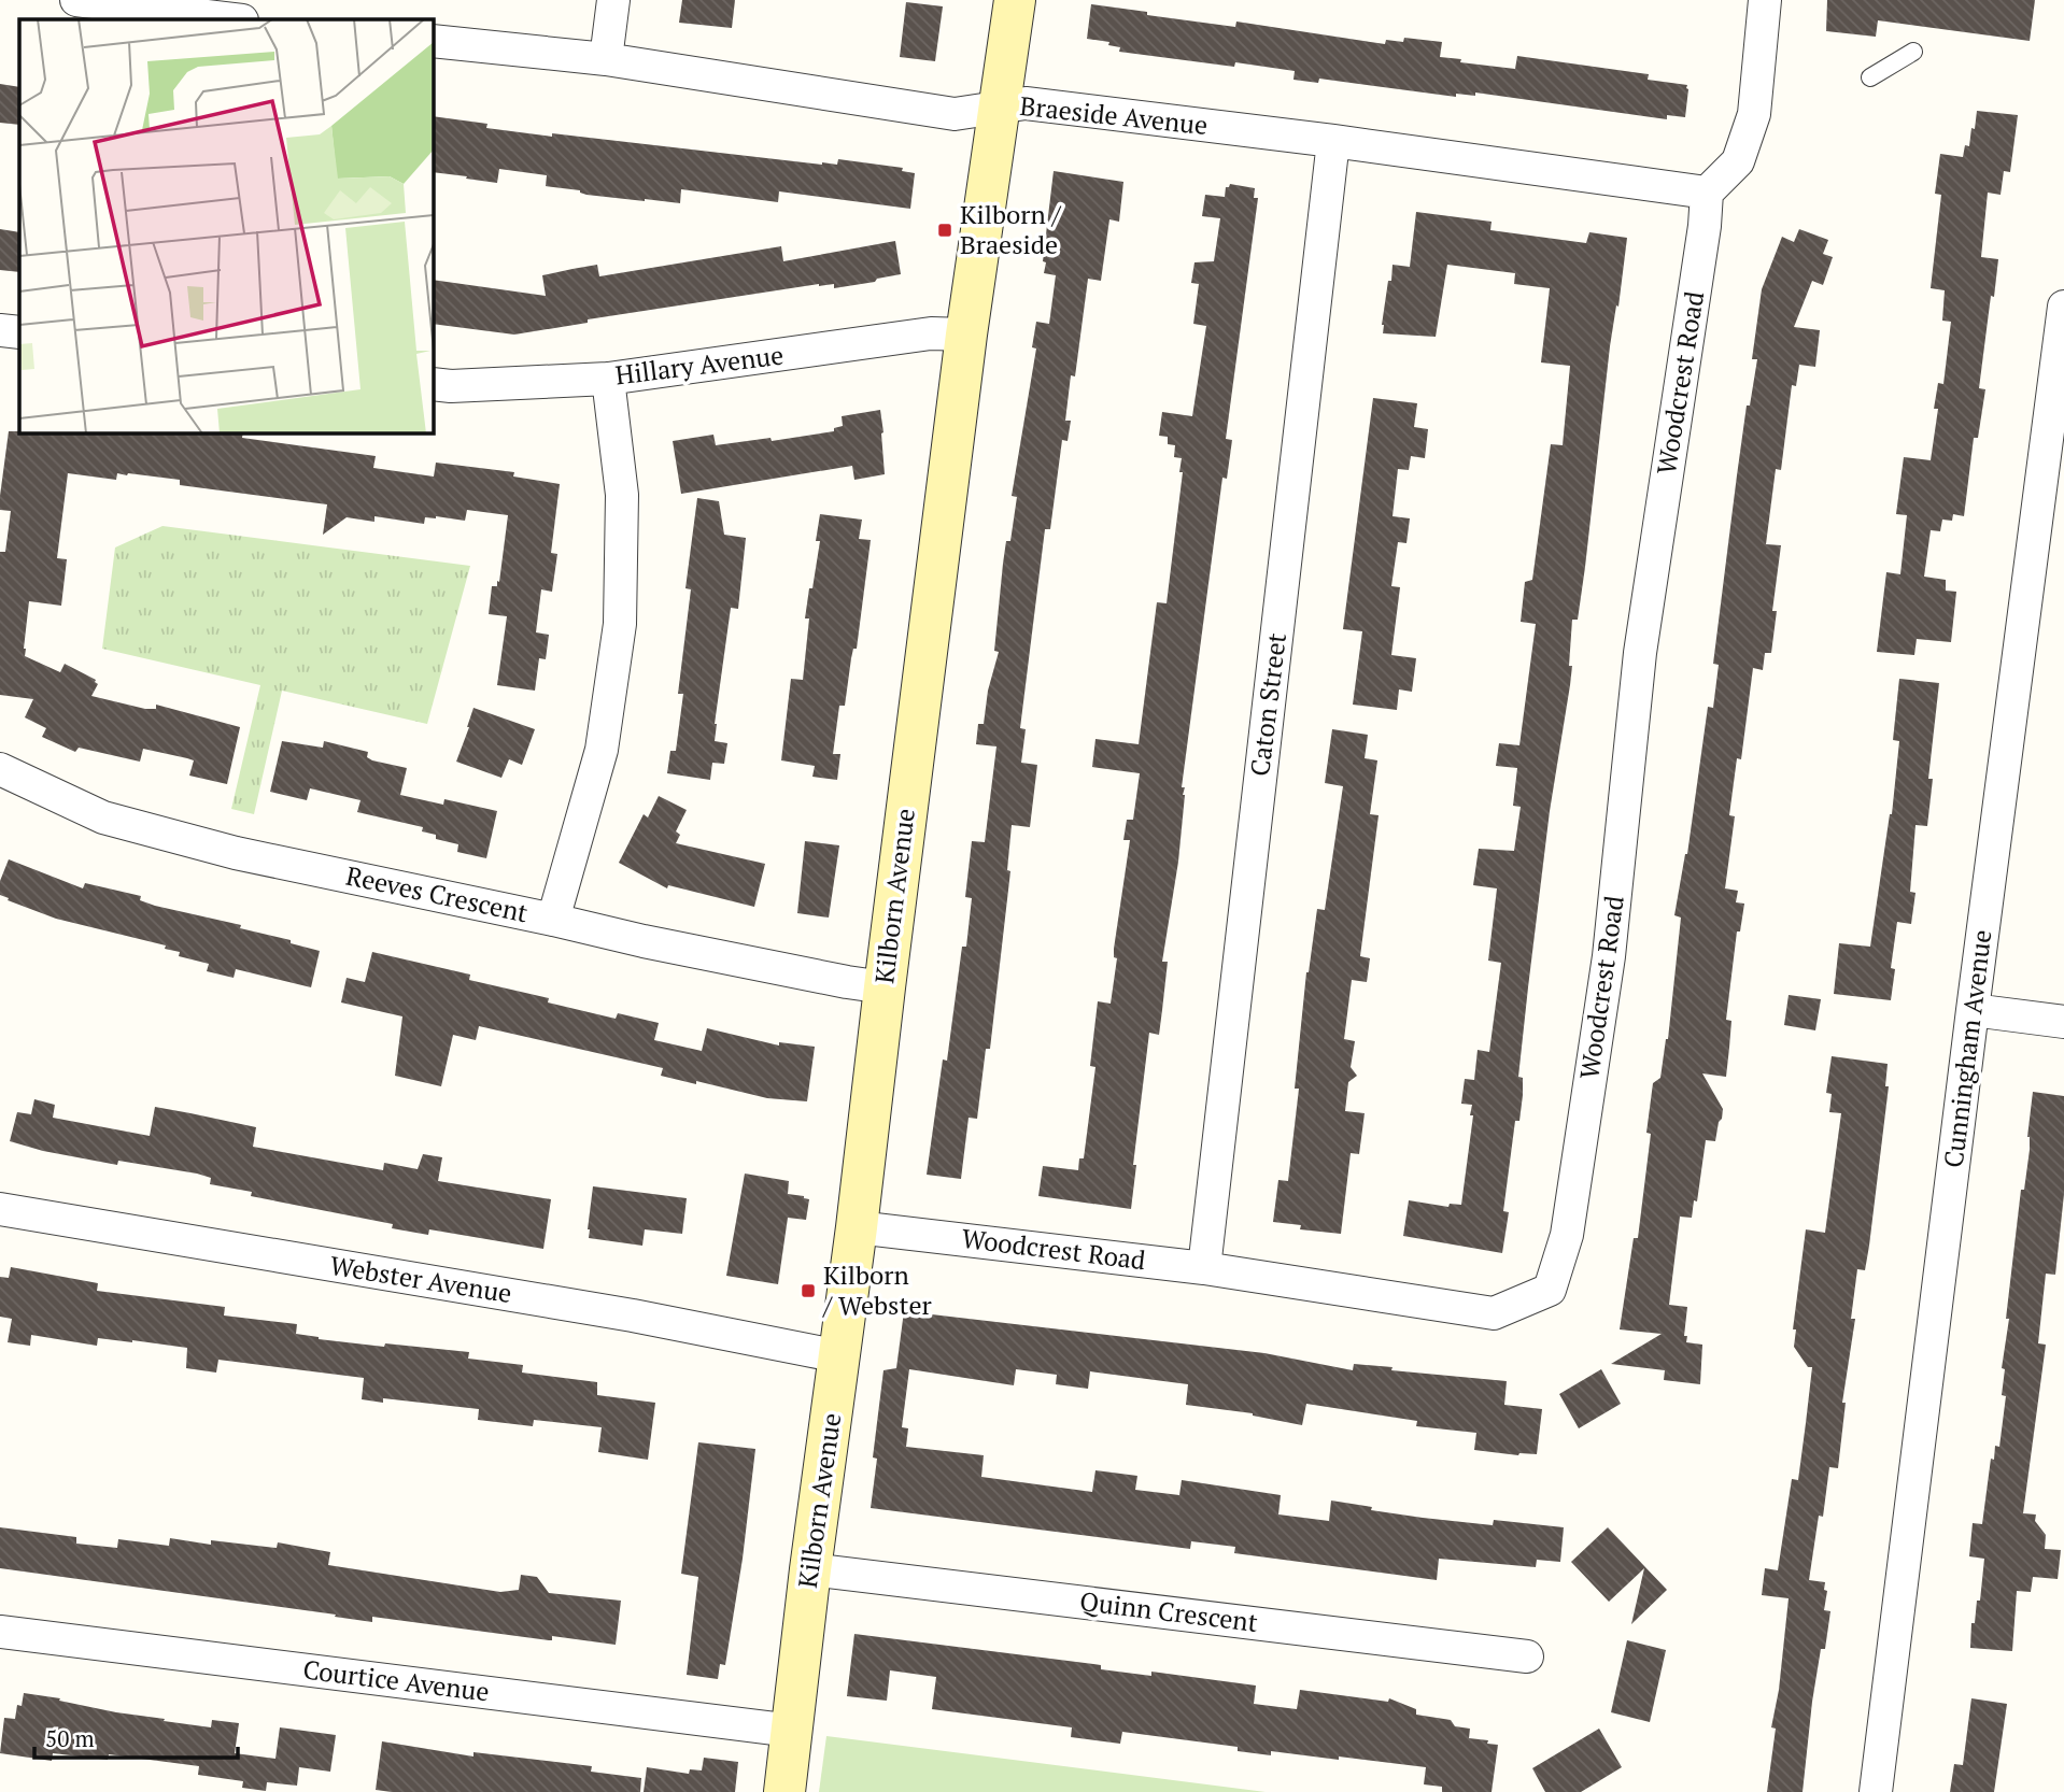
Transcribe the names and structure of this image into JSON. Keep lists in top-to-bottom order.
{
  "streets": {
    "street": [
      "Braeside Avenue",
      "Hillary Avenue",
      "Woodcrest Road",
      "Caton Street",
      "Reeves Crescent",
      "Kilborn Avenue",
      "Cunningham Avenue",
      "Webster Avenue",
      "Quinn Crescent",
      "Courtice Avenue"
    ]
  },
  "crossings": [
    ["Braeside Avenue", "Woodcrest Road"],
    ["Braeside Avenue", "Caton Street"],
    ["Braeside Avenue", "Kilborn Avenue"],
    ["Hillary Avenue", "Kilborn Avenue"],
    ["Woodcrest Road", "Caton Street"],
    ["Woodcrest Road", "Kilborn Avenue"],
    ["Reeves Crescent", "Kilborn Avenue"],
    ["Kilborn Avenue", "Webster Avenue"],
    ["Kilborn Avenue", "Quinn Crescent"],
    ["Kilborn Avenue", "Courtice Avenue"]
  ],
  "places": {
    "transit": ["Kilborn / Braeside", "Kilborn / Webster"]
  },
  "scale_bar": "50 m"
}
